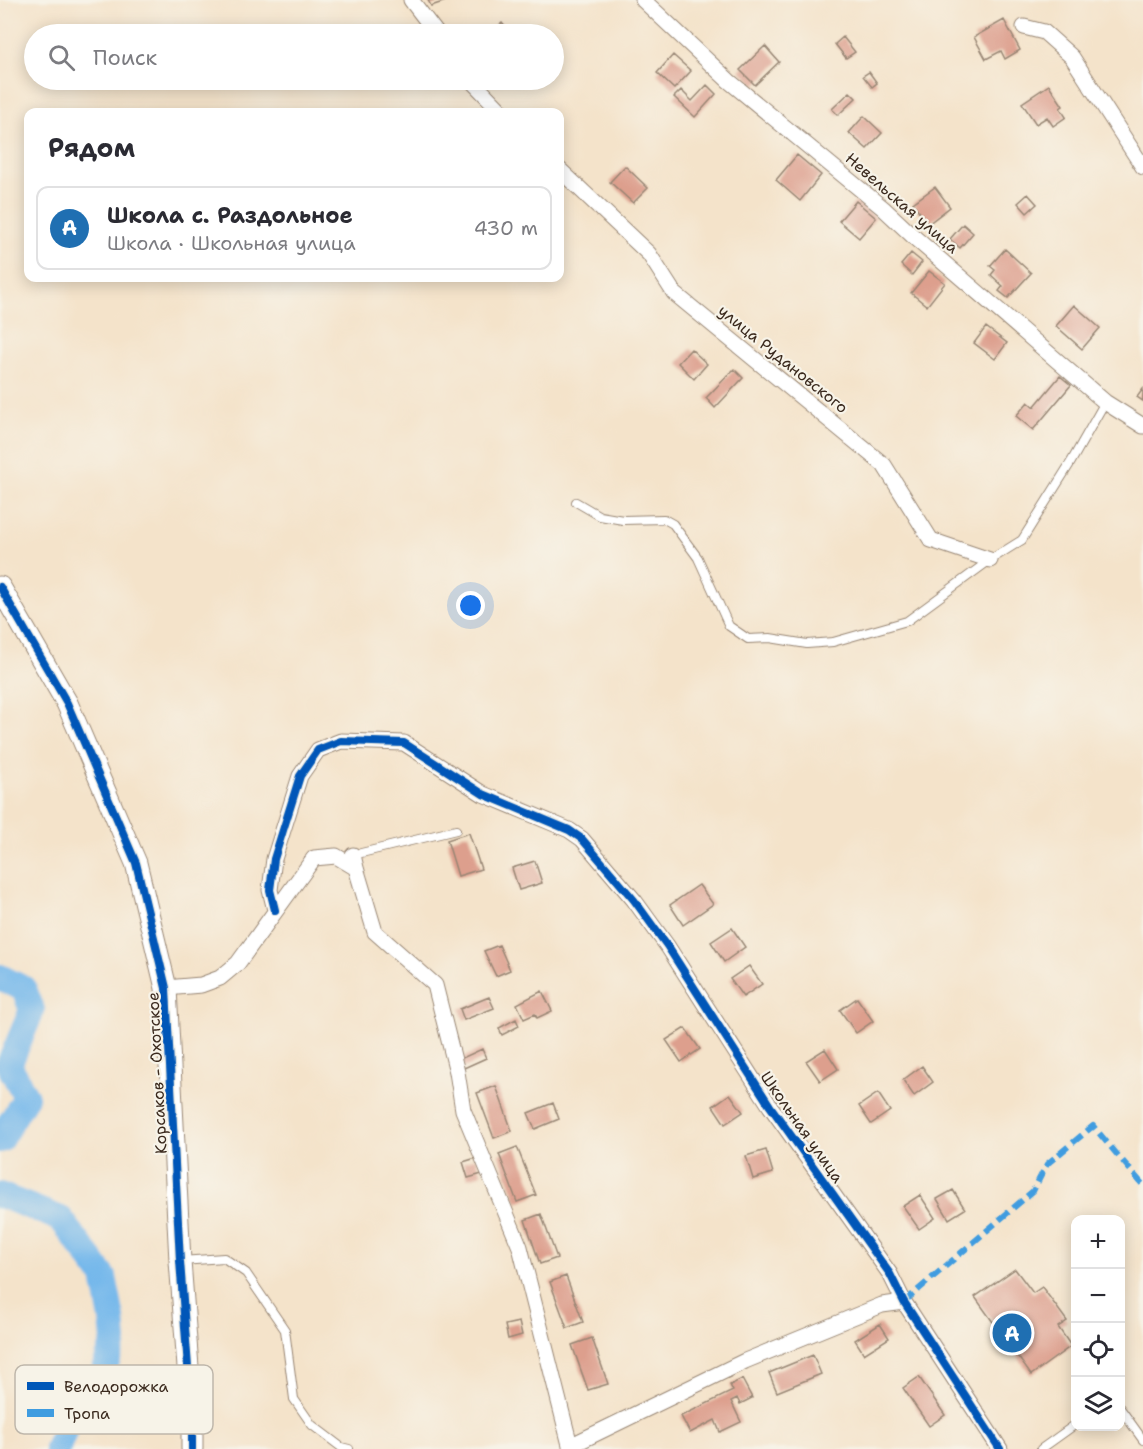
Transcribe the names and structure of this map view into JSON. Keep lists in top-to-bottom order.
{
  "streets": {
    "street": [
      "Невельская улица",
      "улица Рудановского",
      "Корсаков - Охотское",
      "Школьная улица"
    ]
  },
  "legend": ["Велодорожка", "Тропа"],
  "page": {
    "search": "Поиск",
    "heading": "Рядом",
    "list": [
      {
        "mark": "A",
        "name": "Школа с. Раздольное",
        "note": "Школа · Школьная улица",
        "value": "430 m"
      }
    ],
    "map_buttons": ["+", "−"],
    "pins": "A"
  }
}
